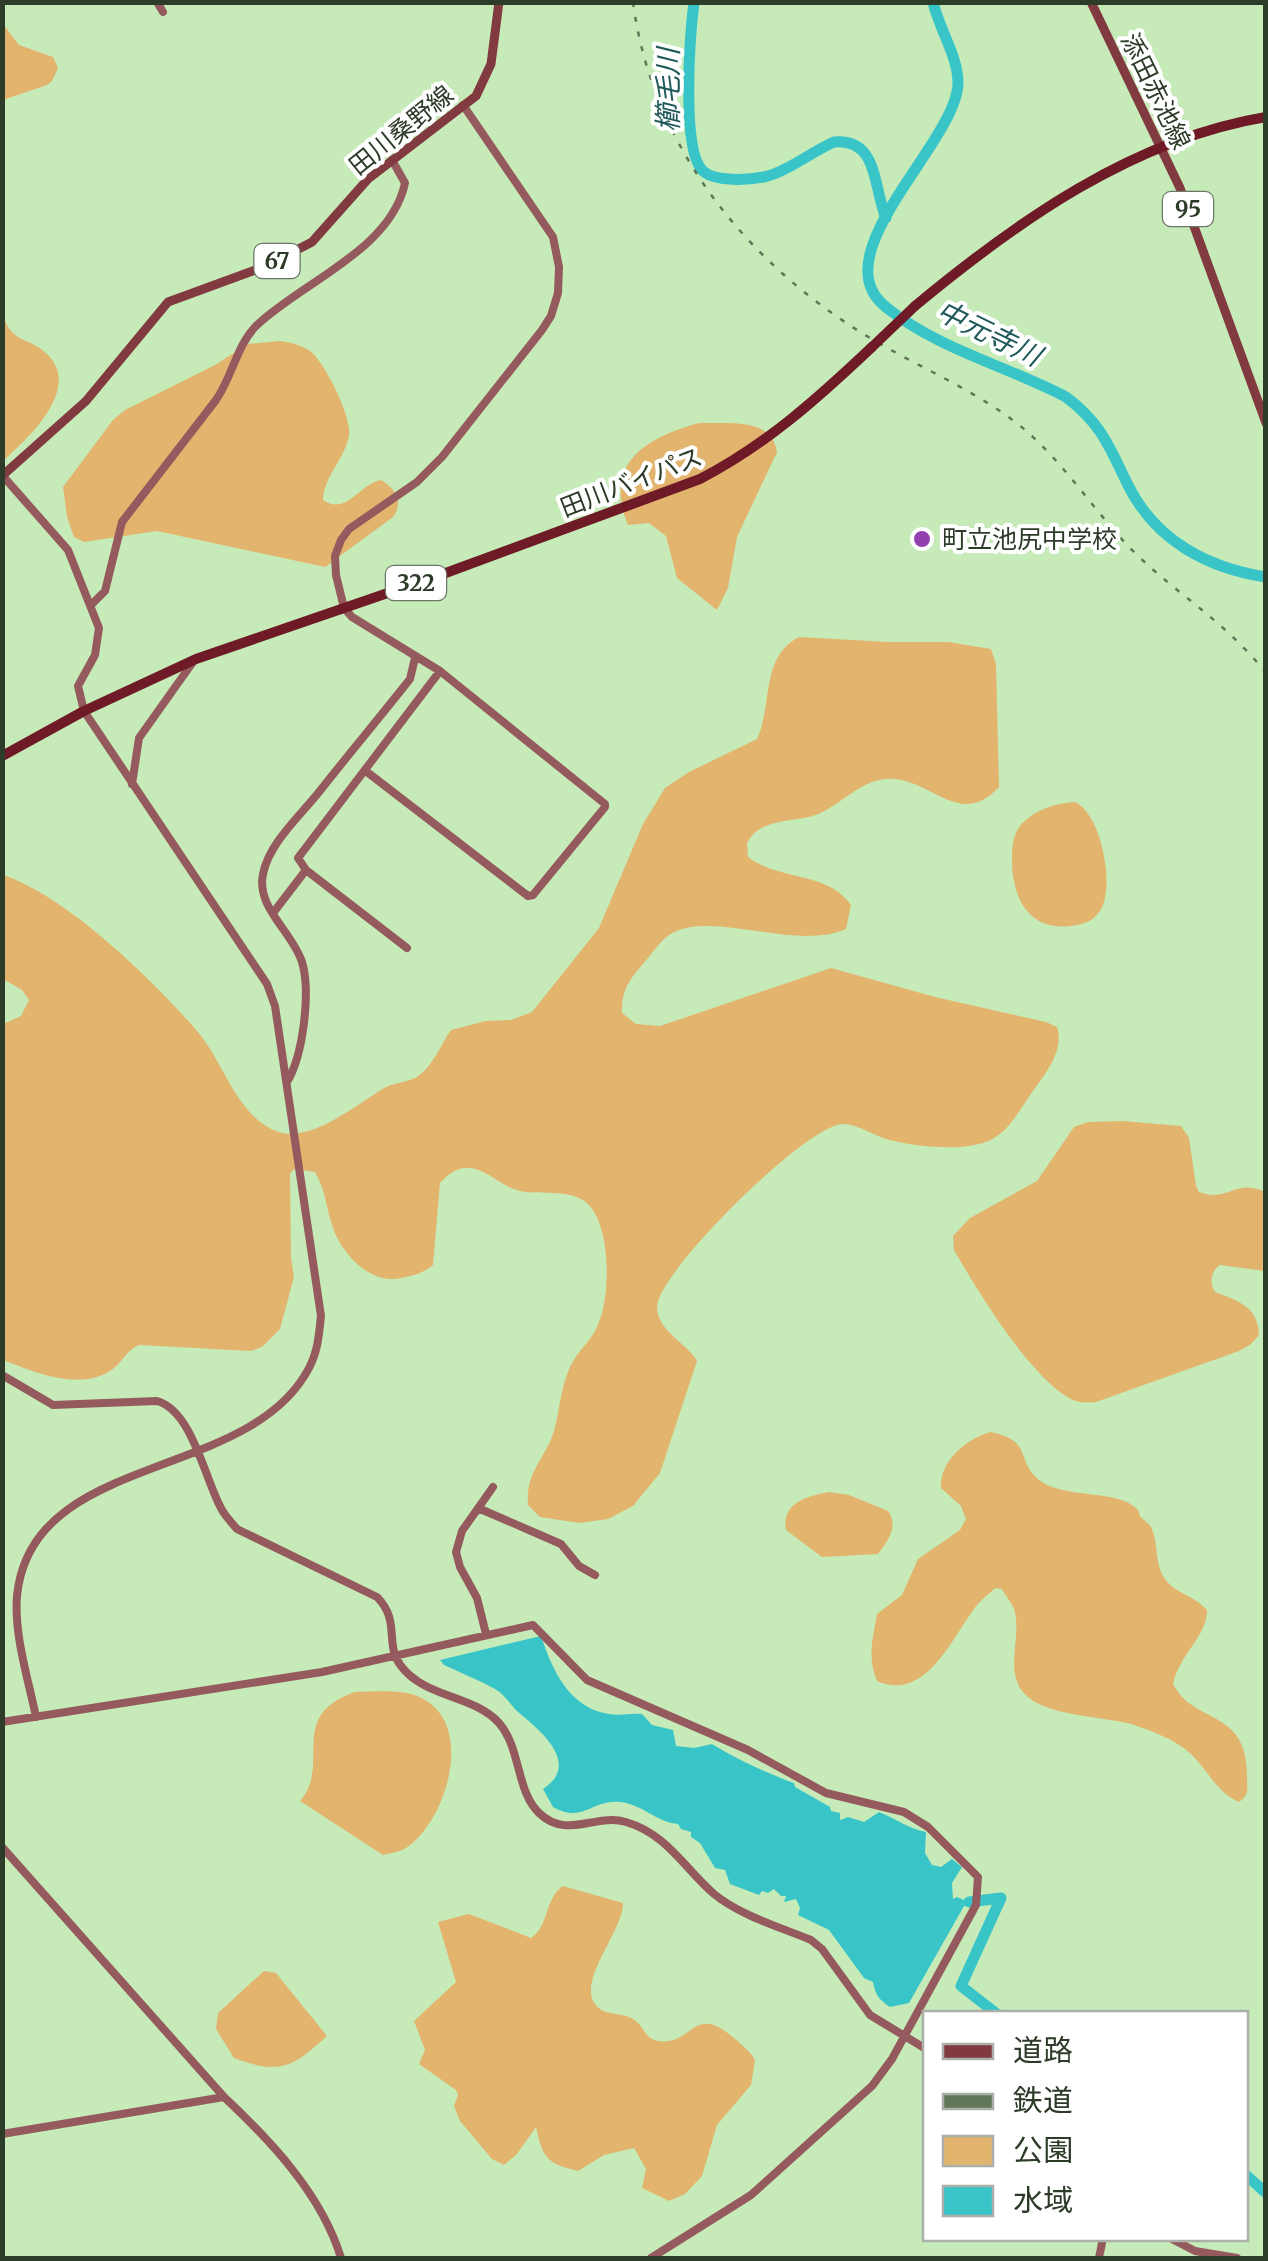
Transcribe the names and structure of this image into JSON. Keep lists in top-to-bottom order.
{
  "streets": {
    "highway": ["田川バイパス", "322"],
    "main road": [
      "添田赤池線",
      "田川桑野線",
      "95",
      "67"
    ]
  },
  "crossings": [
    ["添田赤池線", "田川バイパス"]
  ],
  "water": ["櫛毛川", "中元寺川"],
  "places": ["町立池尻中学校"],
  "legend": [
    "道路",
    "鉄道",
    "公園",
    "水域"
  ]
}
